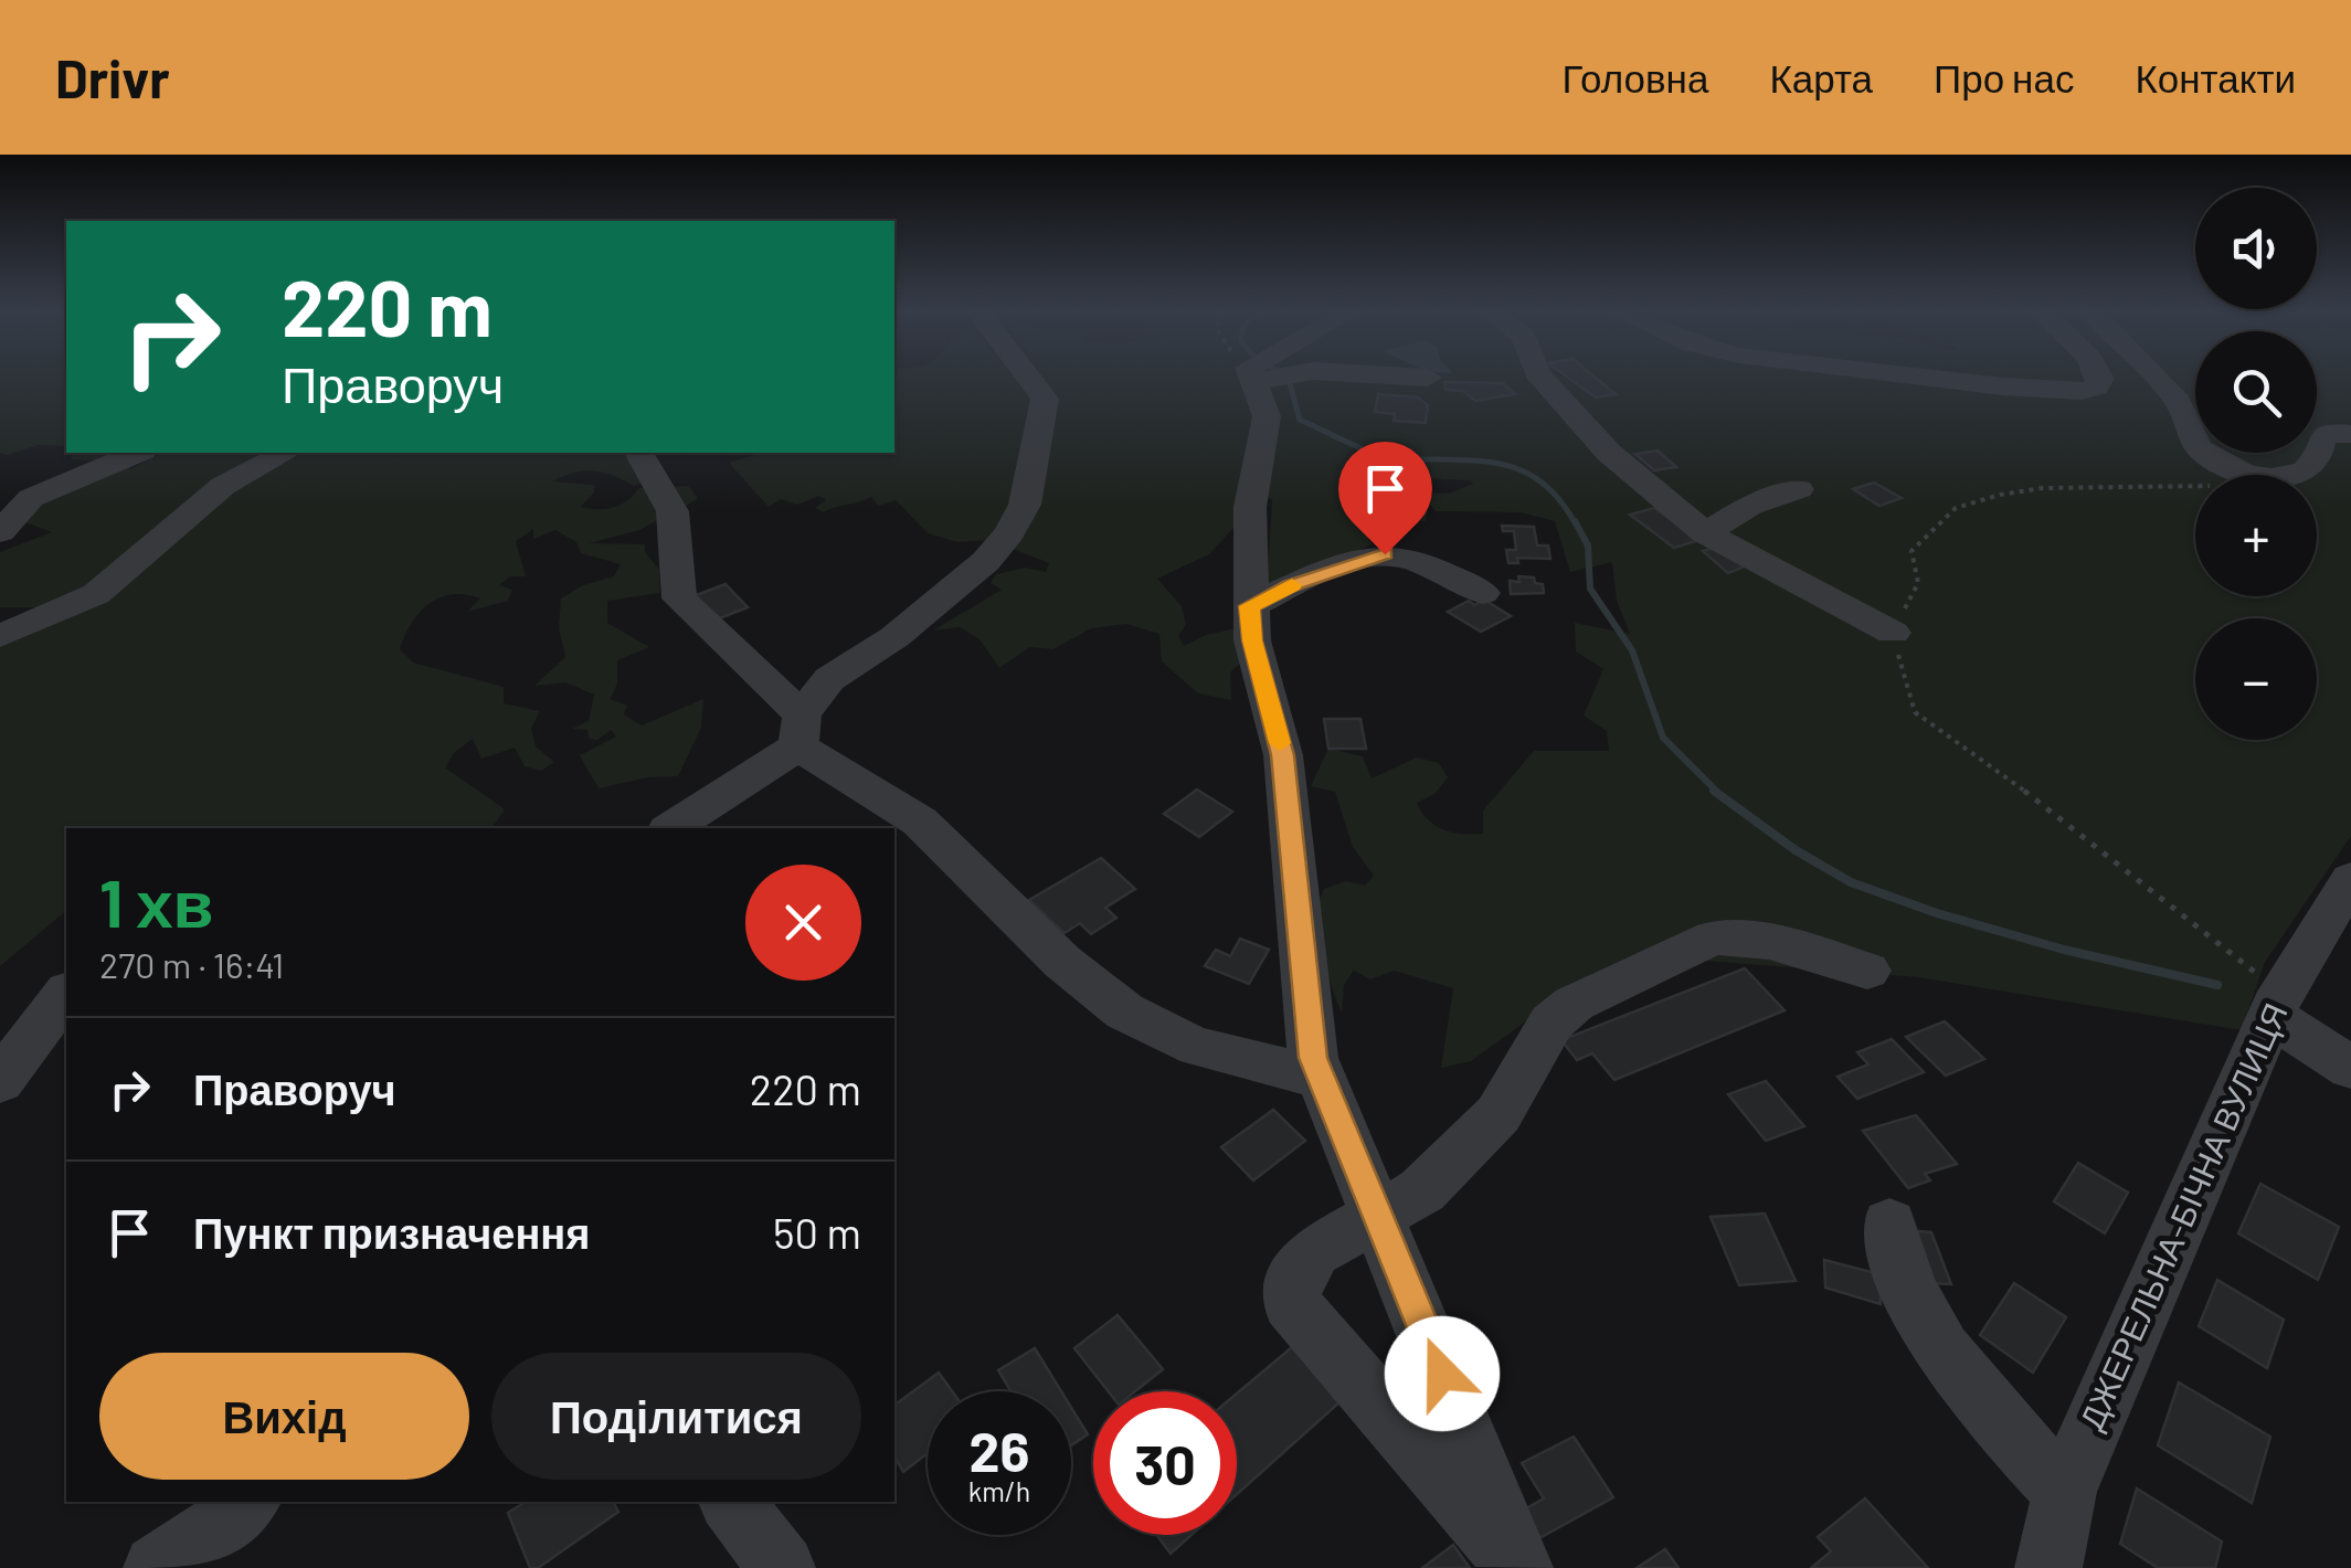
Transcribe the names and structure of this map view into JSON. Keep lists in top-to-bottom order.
{
  "streets": {
    "street": ["ДЖЕРЕЛЬНА-БІЧНА ВУЛИЦЯ"]
  },
  "page": {
    "header": "Drivr",
    "nav": [
      "Головна",
      "Карта",
      "Про нас",
      "Контакти"
    ],
    "map_buttons": ["+", "−"],
    "turn": ["220 m", "Праворуч"],
    "heading": ["1 хв", "270 m · 16:41"],
    "list": [
      {
        "name": "Праворуч",
        "value": "220 m"
      },
      {
        "name": "Пункт призначення",
        "value": "50 m"
      }
    ],
    "buttons": ["Вихід", "Поділитися"],
    "speed": "26 km/h",
    "limit": "30"
  }
}
